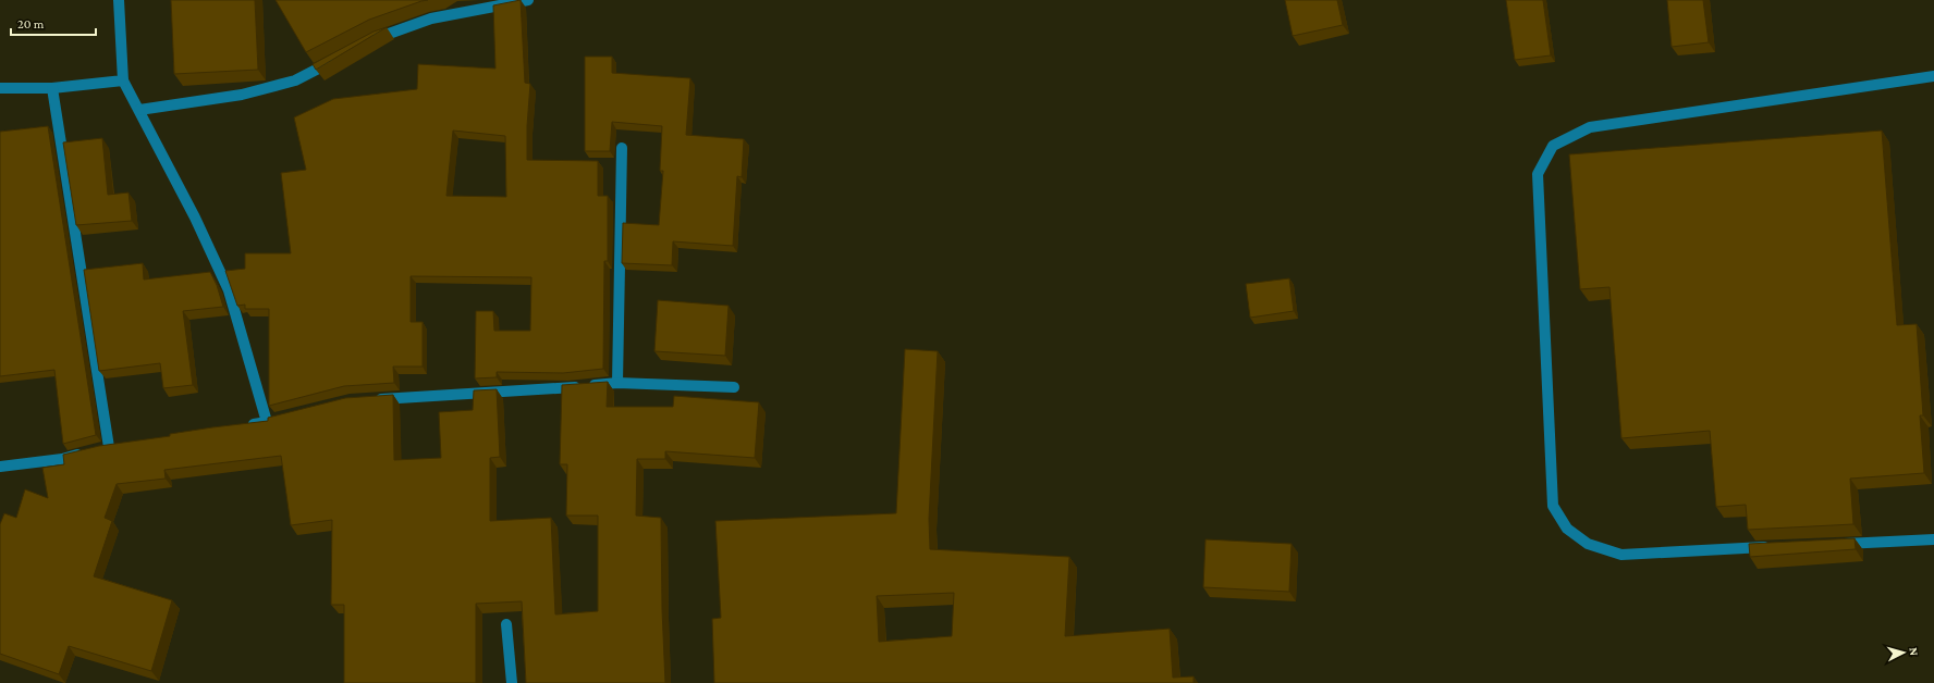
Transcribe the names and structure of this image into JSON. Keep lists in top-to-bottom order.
{
  "scale_bar": "20 m",
  "north": "right"
}
